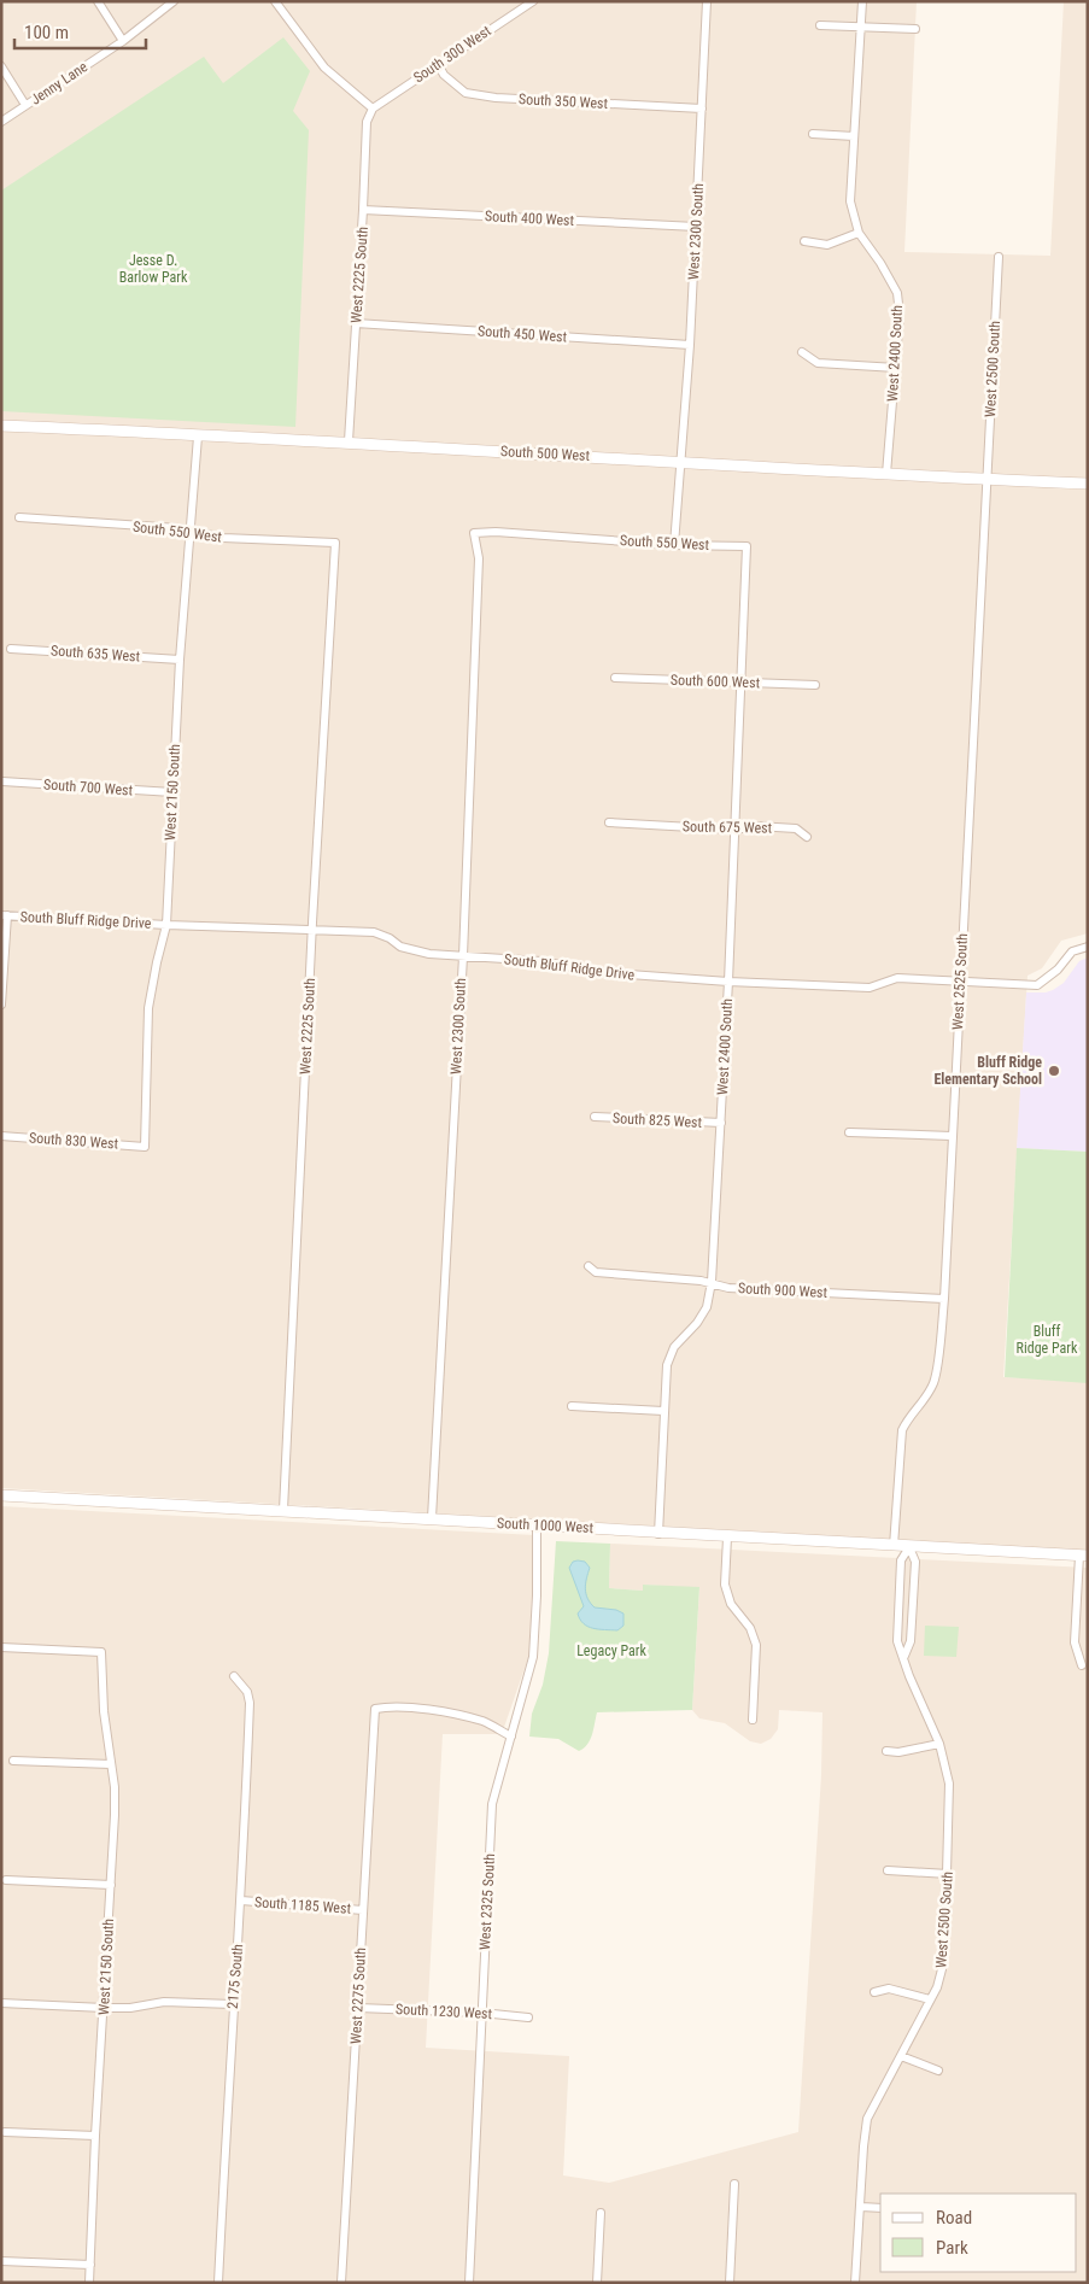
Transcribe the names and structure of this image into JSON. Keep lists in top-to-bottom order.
{
  "streets": {
    "street": [
      "South 300 West",
      "Jenny Lane",
      "South 350 West",
      "South 400 West",
      "West 2300 South",
      "West 2225 South",
      "South 450 West",
      "West 2400 South",
      "West 2500 South",
      "South 500 West",
      "South 550 West",
      "South 635 West",
      "South 600 West",
      "South 700 West",
      "West 2150 South",
      "South 675 West",
      "South Bluff Ridge Drive",
      "West 2525 South",
      "South 825 West",
      "South 830 West",
      "South 900 West",
      "South 1000 West",
      "West 2325 South",
      "South 1185 West",
      "2175 South",
      "West 2275 South",
      "South 1230 West"
    ]
  },
  "crossings": [
    ["South 300 West", "South 350 West"],
    ["South 300 West", "West 2225 South"],
    ["South 350 West", "West 2300 South"],
    ["South 400 West", "West 2300 South"],
    ["South 400 West", "West 2225 South"],
    ["West 2300 South", "South 450 West"],
    ["West 2300 South", "South 500 West"],
    ["West 2300 South", "South 550 West"],
    ["West 2300 South", "South Bluff Ridge Drive"],
    ["West 2300 South", "South 1000 West"],
    ["West 2225 South", "South 450 West"],
    ["West 2225 South", "South 500 West"],
    ["West 2225 South", "South 550 West"],
    ["West 2225 South", "South Bluff Ridge Drive"],
    ["West 2225 South", "South 1000 West"],
    ["West 2400 South", "South 500 West"],
    ["West 2400 South", "South 550 West"],
    ["West 2400 South", "South 600 West"],
    ["West 2400 South", "South 675 West"],
    ["West 2400 South", "South Bluff Ridge Drive"],
    ["West 2400 South", "South 825 West"],
    ["West 2400 South", "South 900 West"],
    ["West 2400 South", "South 1000 West"],
    ["West 2500 South", "South 500 West"],
    ["West 2500 South", "West 2525 South"],
    ["West 2500 South", "South 1000 West"],
    ["South 500 West", "West 2150 South"],
    ["South 500 West", "West 2525 South"],
    ["South 550 West", "West 2150 South"],
    ["South 635 West", "West 2150 South"],
    ["South 700 West", "West 2150 South"],
    ["West 2150 South", "South Bluff Ridge Drive"],
    ["West 2150 South", "South 830 West"],
    ["South Bluff Ridge Drive", "West 2525 South"],
    ["West 2525 South", "South 900 West"],
    ["West 2525 South", "South 1000 West"],
    ["South 1000 West", "West 2325 South"],
    ["West 2325 South", "West 2275 South"],
    ["West 2325 South", "South 1230 West"],
    ["South 1185 West", "2175 South"],
    ["South 1185 West", "West 2275 South"],
    ["West 2275 South", "South 1230 West"]
  ],
  "parks": ["Jesse D. Barlow Park", "Bluff Ridge Park", "Legacy Park"],
  "places": ["Bluff Ridge Elementary School"],
  "legend": ["Road", "Park"],
  "scale_bar": "100 m"
}
